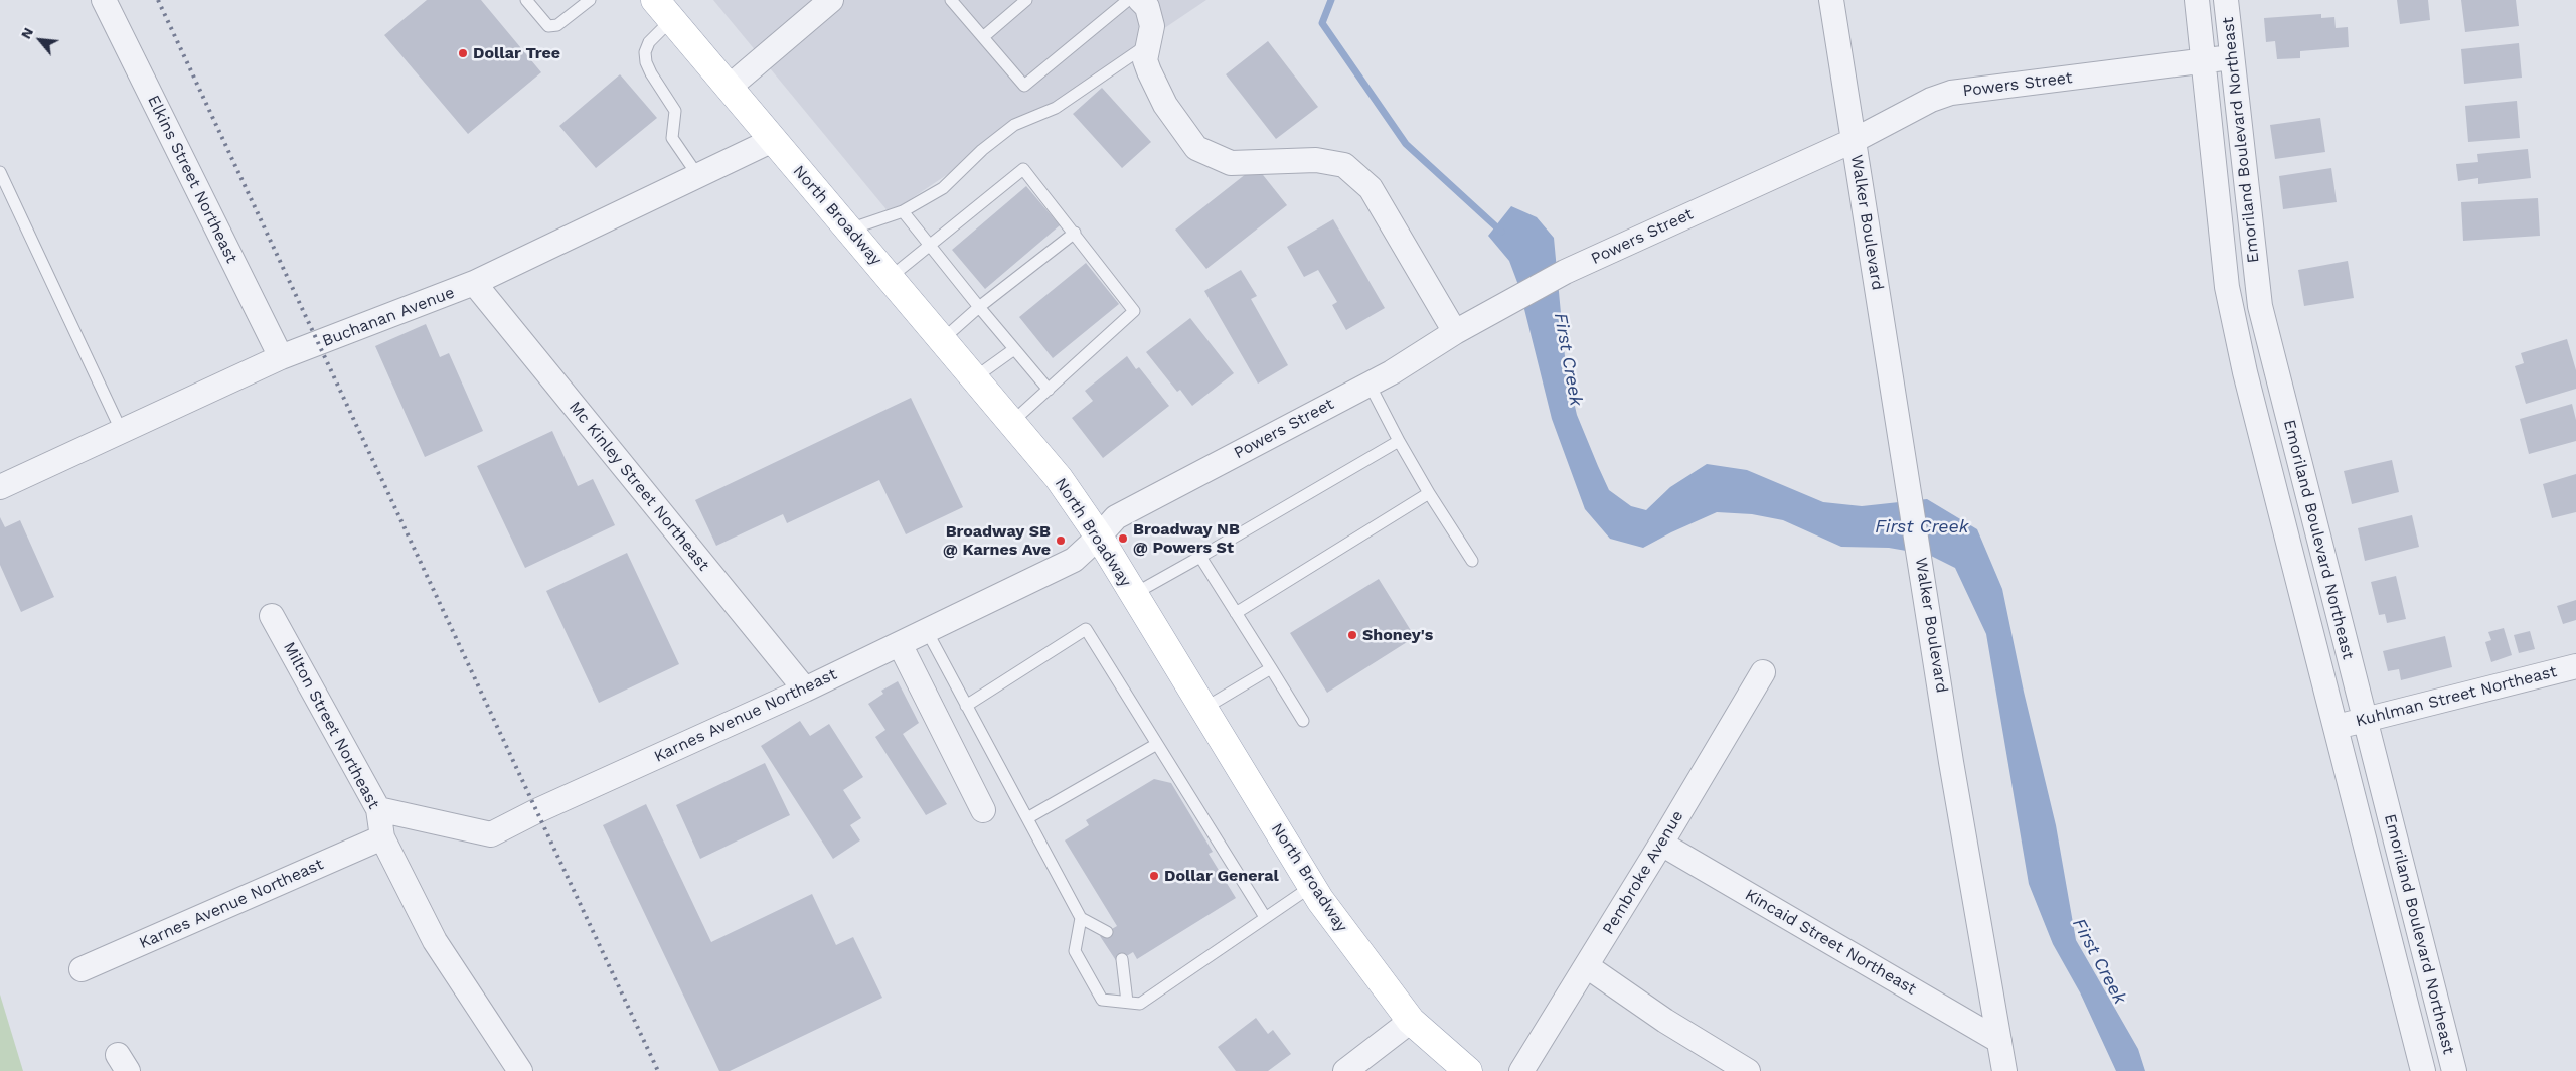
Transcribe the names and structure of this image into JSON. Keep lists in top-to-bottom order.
{
  "streets": {
    "main road": ["North Broadway"],
    "street": [
      "Powers Street",
      "Emoriland Boulevard Northeast",
      "Elkins Street Northeast",
      "Walker Boulevard",
      "Buchanan Avenue",
      "Mc Kinley Street Northeast",
      "Kuhlman Street Northeast",
      "Karnes Avenue Northeast",
      "Milton Street Northeast",
      "Pembroke Avenue",
      "Kincaid Street Northeast"
    ]
  },
  "crossings": [
    ["Powers Street", "Emoriland Boulevard Northeast"],
    ["Powers Street", "North Broadway"],
    ["Powers Street", "Walker Boulevard"],
    ["Powers Street", "Karnes Avenue Northeast"],
    ["Emoriland Boulevard Northeast", "Kuhlman Street Northeast"],
    ["Elkins Street Northeast", "Buchanan Avenue"],
    ["North Broadway", "Buchanan Avenue"],
    ["North Broadway", "Karnes Avenue Northeast"],
    ["Walker Boulevard", "Kincaid Street Northeast"],
    ["Buchanan Avenue", "Mc Kinley Street Northeast"],
    ["Mc Kinley Street Northeast", "Karnes Avenue Northeast"],
    ["Karnes Avenue Northeast", "Milton Street Northeast"],
    ["Pembroke Avenue", "Kincaid Street Northeast"]
  ],
  "water": ["First Creek"],
  "places": [
    "Dollar Tree",
    "Broadway NB @ Powers St",
    "Broadway SB @ Karnes Ave",
    "Shoney's",
    "Dollar General"
  ],
  "north": "top left"
}
